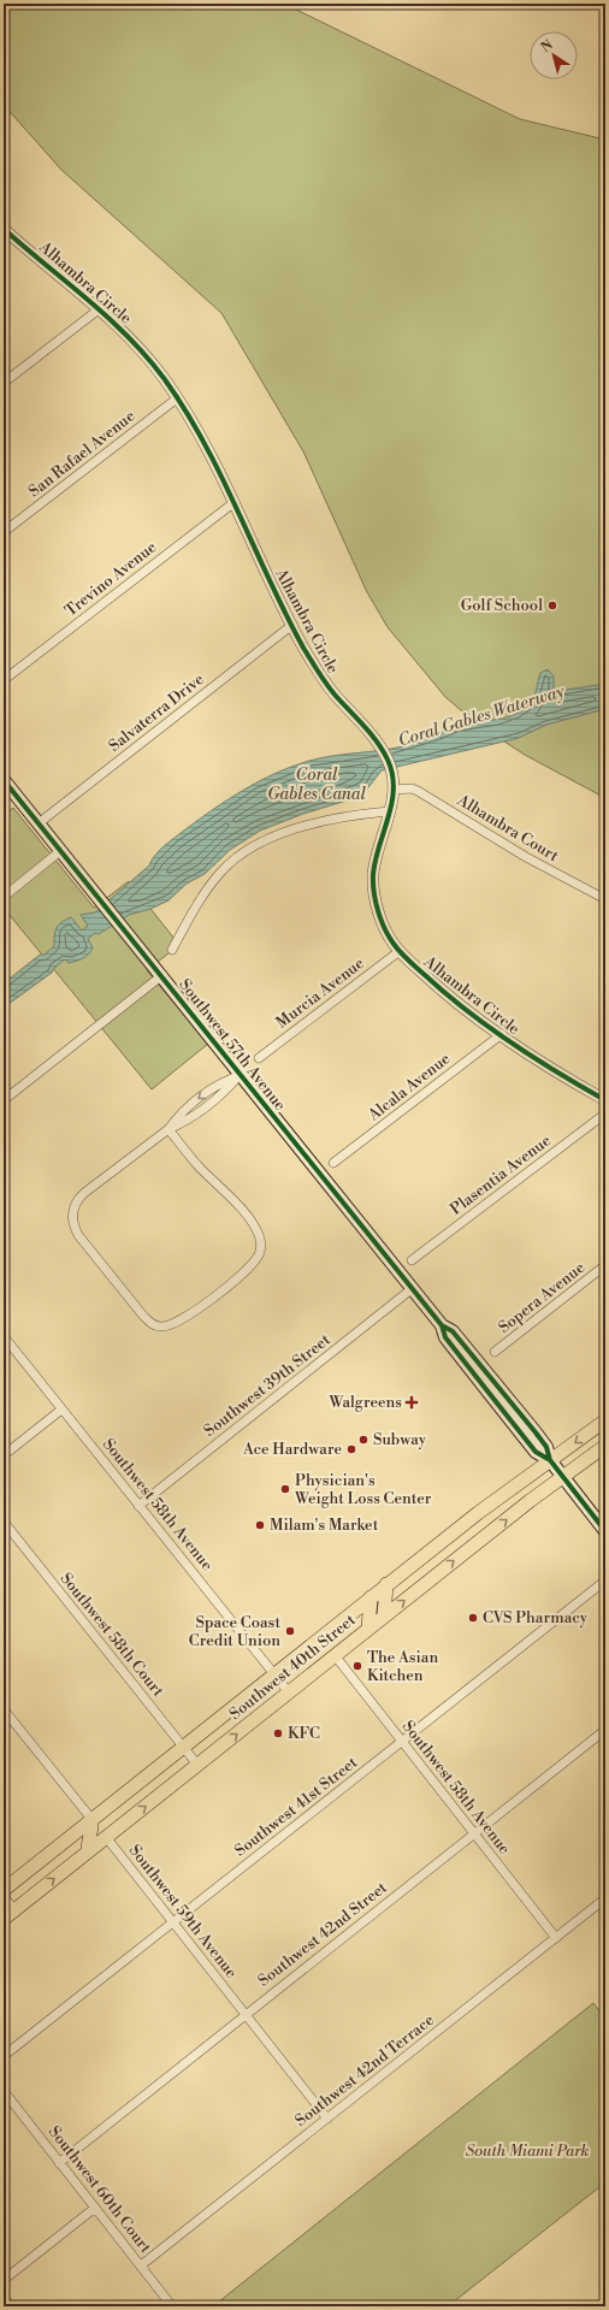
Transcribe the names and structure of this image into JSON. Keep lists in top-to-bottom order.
{
  "streets": {
    "main road": ["Southwest 57th Avenue", "Southwest 40th Street"],
    "street": [
      "Alhambra Circle",
      "San Rafael Avenue",
      "Trevino Avenue",
      "Salvaterra Drive",
      "Alhambra Court",
      "Murcia Avenue",
      "Alcala Avenue",
      "Plasentia Avenue",
      "Sopera Avenue",
      "Southwest 39th Street",
      "Southwest 58th Avenue",
      "Southwest 58th Court",
      "Southwest 41st Street",
      "Southwest 59th Avenue",
      "Southwest 42nd Street",
      "Southwest 42nd Terrace",
      "Southwest 60th Court"
    ]
  },
  "crossings": [
    ["Alhambra Circle", "San Rafael Avenue"],
    ["Alhambra Circle", "Trevino Avenue"],
    ["Alhambra Circle", "Salvaterra Drive"],
    ["Alhambra Circle", "Alhambra Court"],
    ["Alhambra Circle", "Murcia Avenue"],
    ["Alhambra Circle", "Alcala Avenue"],
    ["Salvaterra Drive", "Southwest 57th Avenue"],
    ["Southwest 57th Avenue", "Southwest 39th Street"],
    ["Southwest 57th Avenue", "Southwest 40th Street"],
    ["Southwest 39th Street", "Southwest 58th Avenue"],
    ["Southwest 58th Avenue", "Southwest 40th Street"],
    ["Southwest 58th Avenue", "Southwest 41st Street"],
    ["Southwest 58th Avenue", "Southwest 42nd Street"],
    ["Southwest 58th Avenue", "Southwest 42nd Terrace"],
    ["Southwest 58th Court", "Southwest 40th Street"],
    ["Southwest 40th Street", "Southwest 59th Avenue"],
    ["Southwest 41st Street", "Southwest 59th Avenue"],
    ["Southwest 59th Avenue", "Southwest 42nd Street"],
    ["Southwest 59th Avenue", "Southwest 42nd Terrace"],
    ["Southwest 42nd Street", "Southwest 60th Court"],
    ["Southwest 42nd Terrace", "Southwest 60th Court"]
  ],
  "water": ["Coral Gables Waterway", "Coral Gables Canal"],
  "parks": ["South Miami Park"],
  "places": {
    "other": [
      "Golf School",
      "Subway",
      "Ace Hardware",
      "Physician's Weight Loss Center",
      "Milam's Market",
      "CVS Pharmacy",
      "Space Coast Credit Union",
      "The Asian Kitchen",
      "KFC"
    ],
    "health": ["Walgreens"]
  },
  "north": "top left"
}
